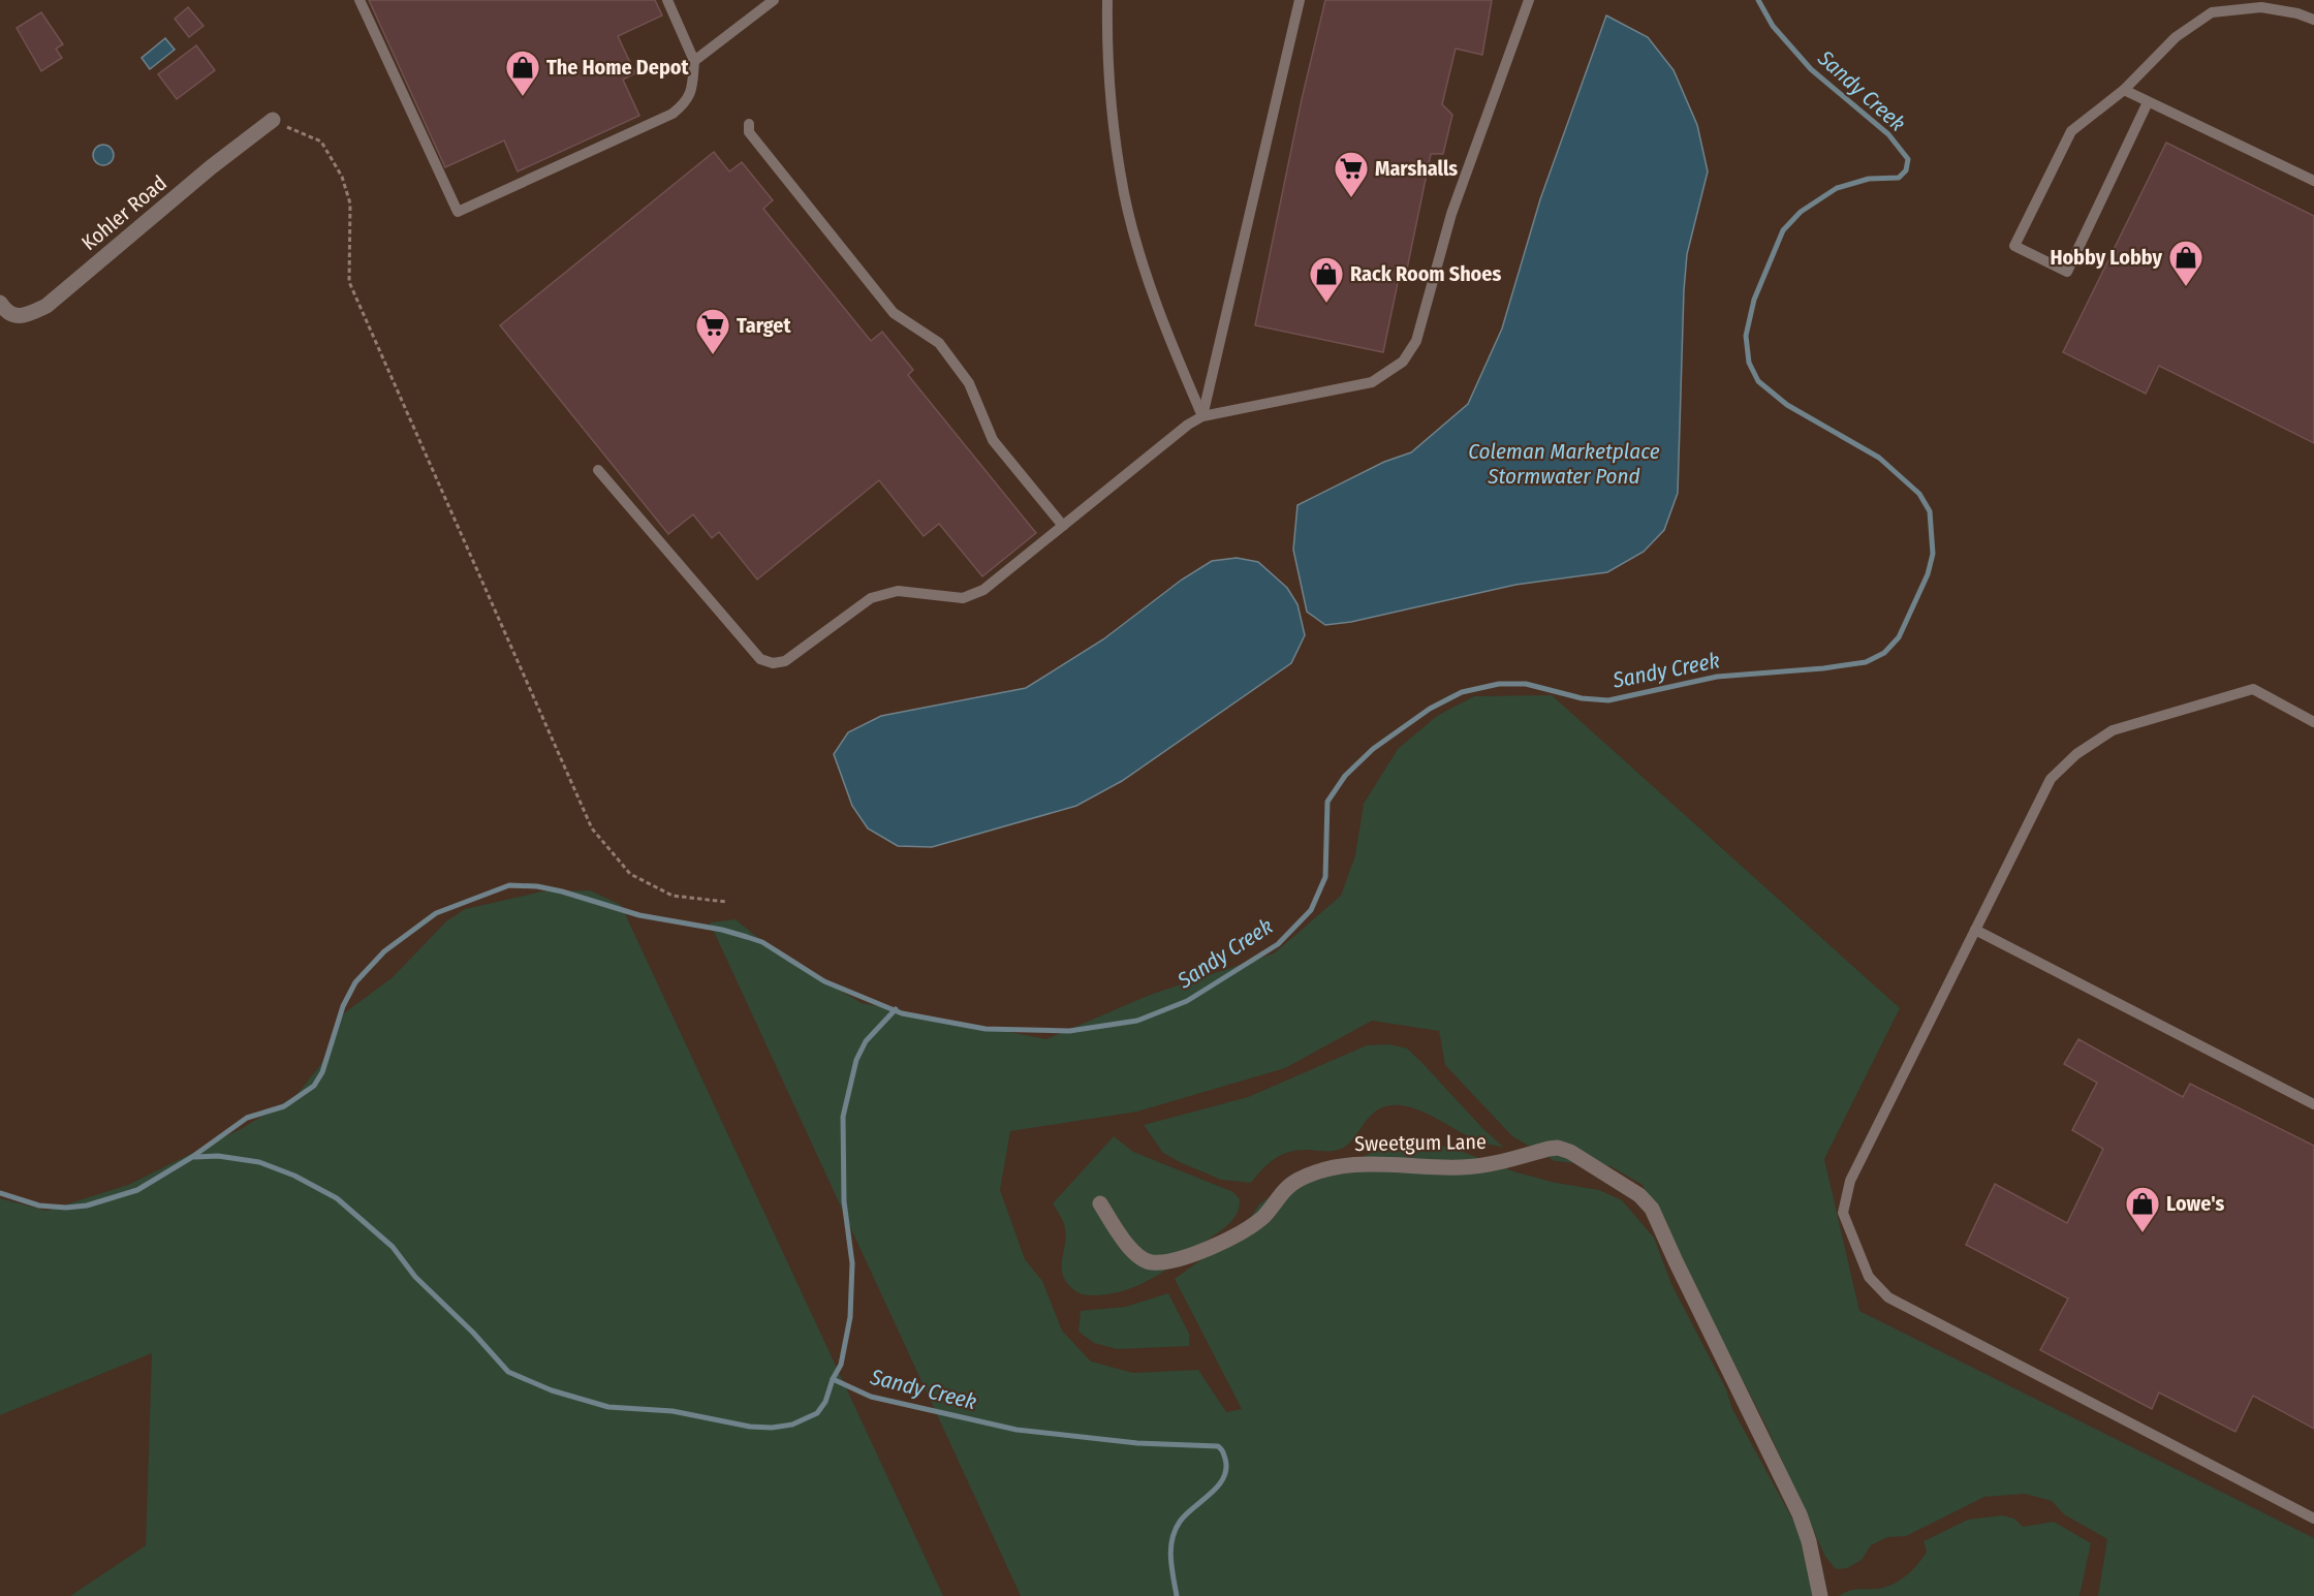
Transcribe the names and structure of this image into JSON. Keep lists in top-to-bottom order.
{
  "streets": {
    "street": ["Kohler Road", "Sweetgum Lane"]
  },
  "water": ["Sandy Creek", "Coleman Marketplace Stormwater Pond"],
  "places": {
    "shop": [
      "The Home Depot",
      "Hobby Lobby",
      "Rack Room Shoes",
      "Lowe's"
    ],
    "supermarket": ["Marshalls", "Target"]
  }
}
